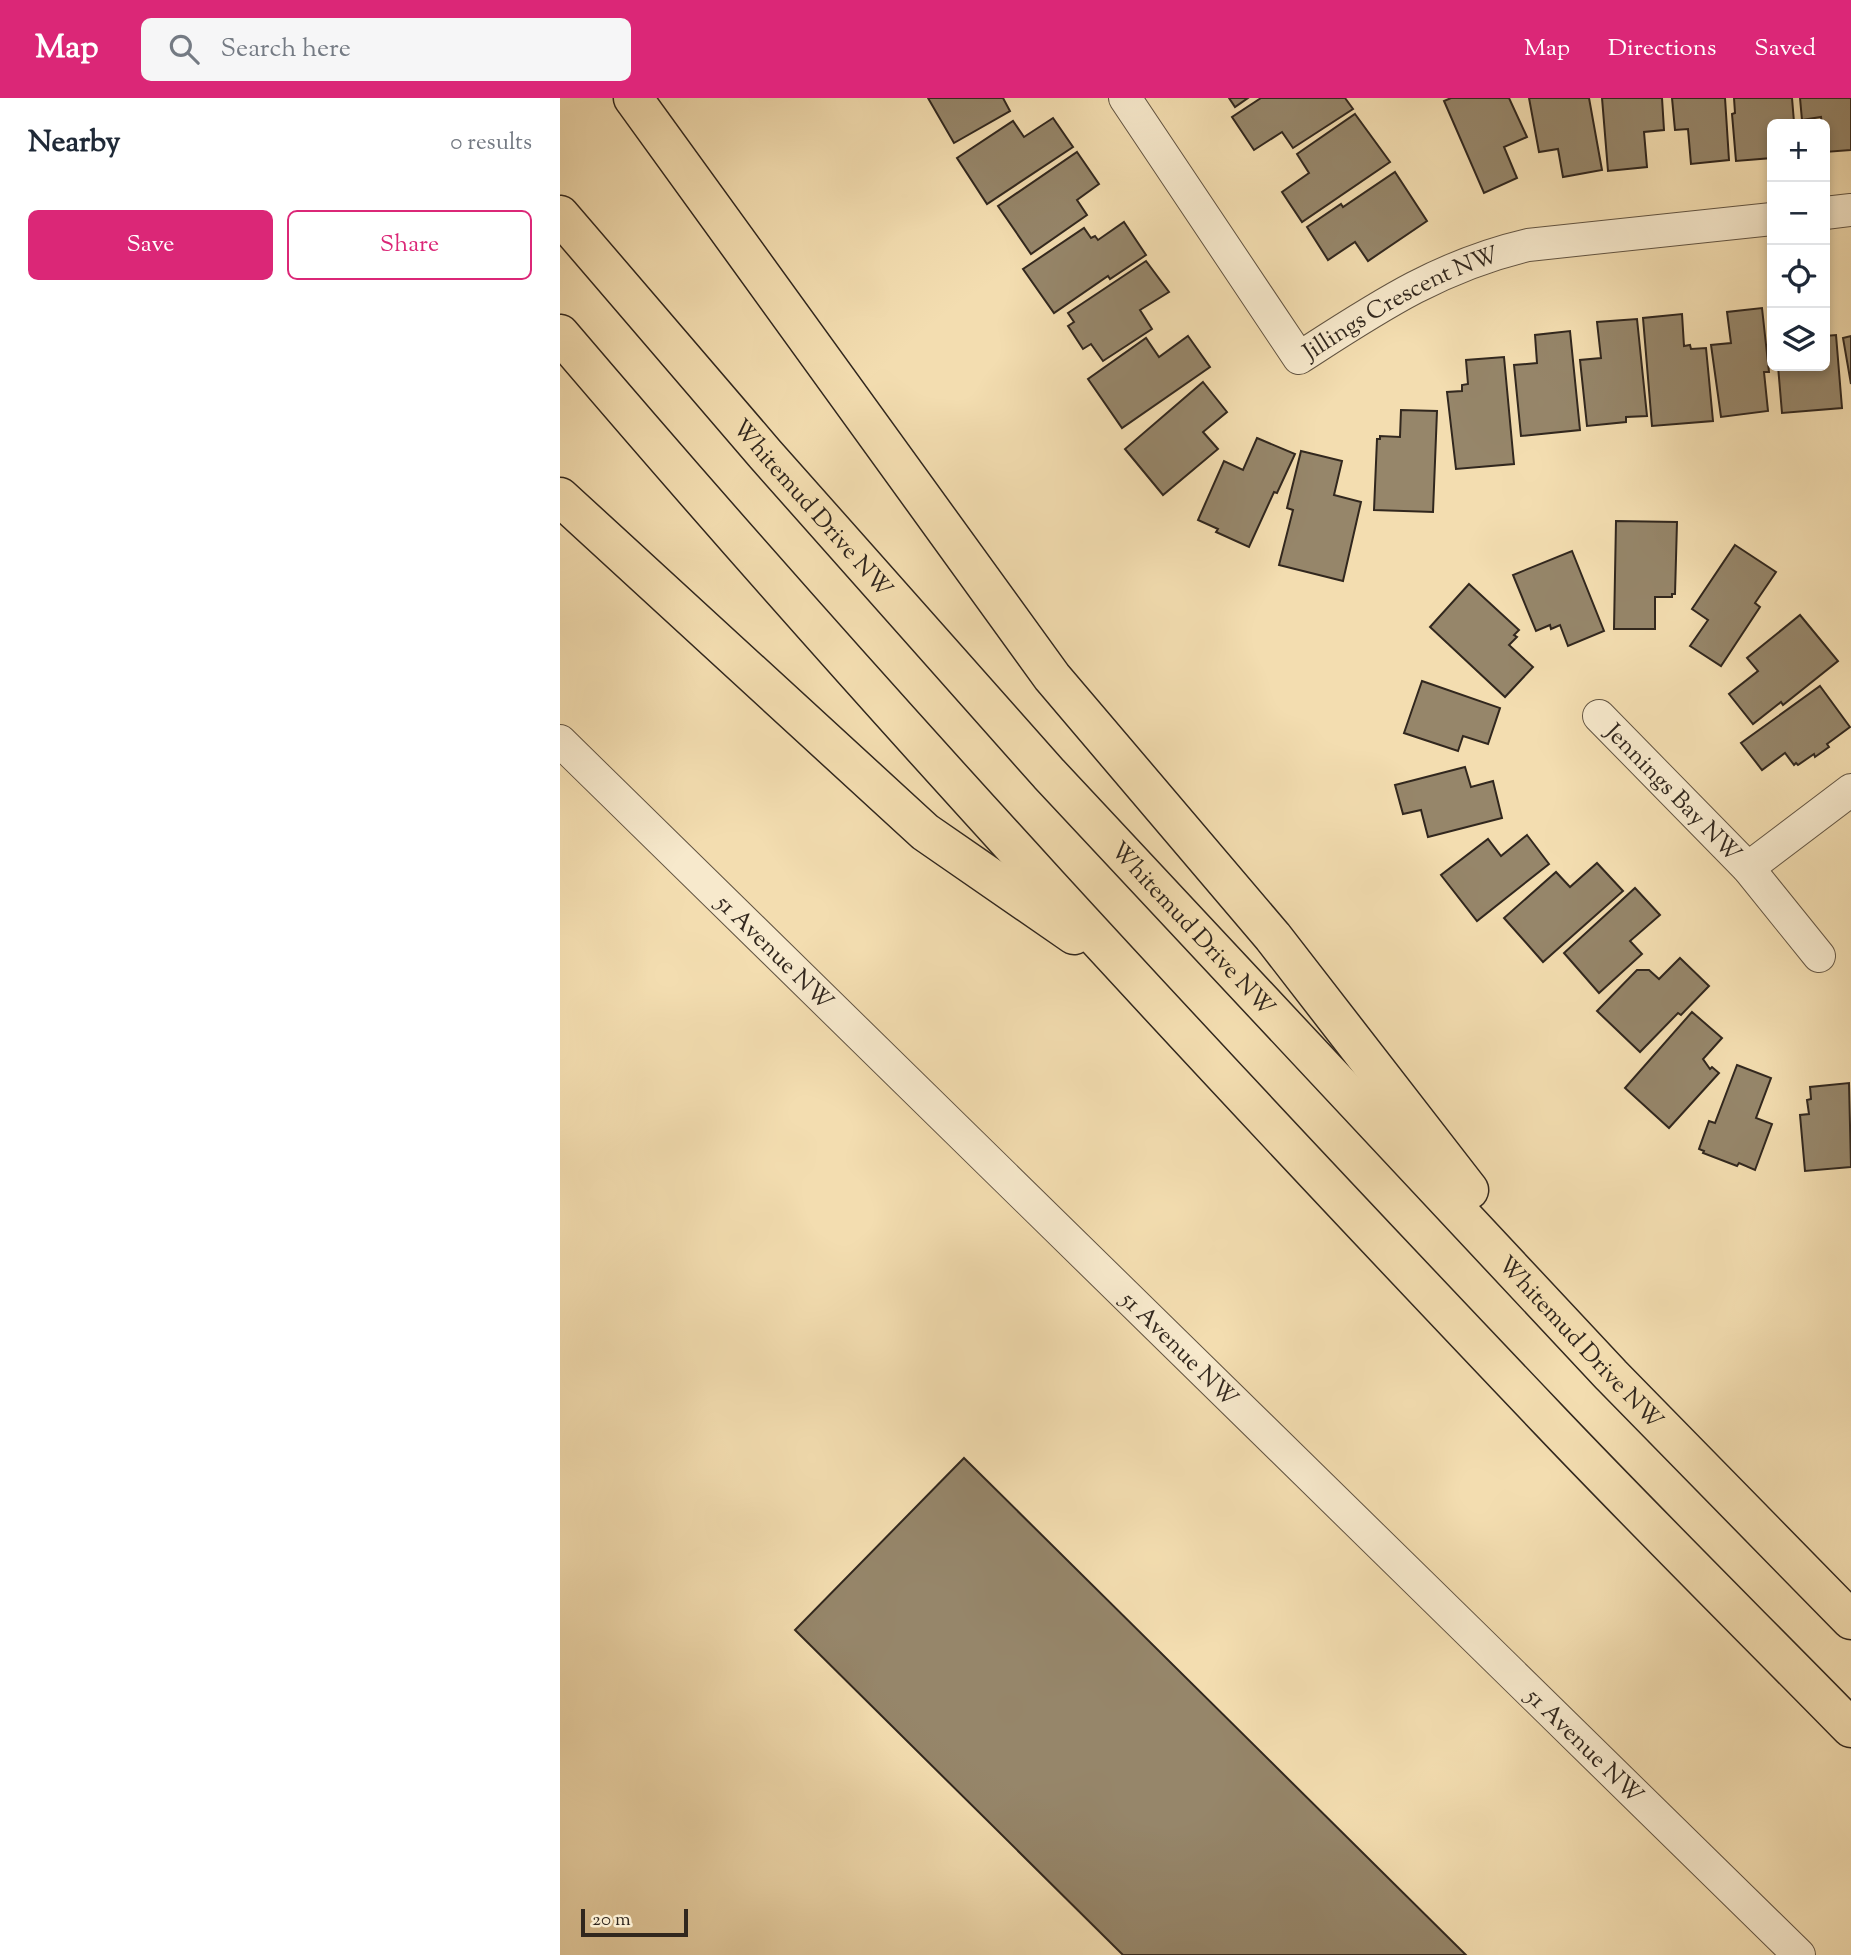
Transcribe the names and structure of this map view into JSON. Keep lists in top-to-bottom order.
{
  "streets": {
    "highway": ["Whitemud Drive NW"],
    "street": ["Jillings Crescent NW", "Jennings Bay NW", "51 Avenue NW"]
  },
  "scale_bar": "20 m",
  "page": {
    "header": "Map",
    "search": "Search here",
    "nav": ["Map", "Directions", "Saved"],
    "heading": ["Nearby", "0 results"],
    "map_buttons": ["+", "−"],
    "buttons": ["Save", "Share"],
    "scale": "20 m"
  }
}
